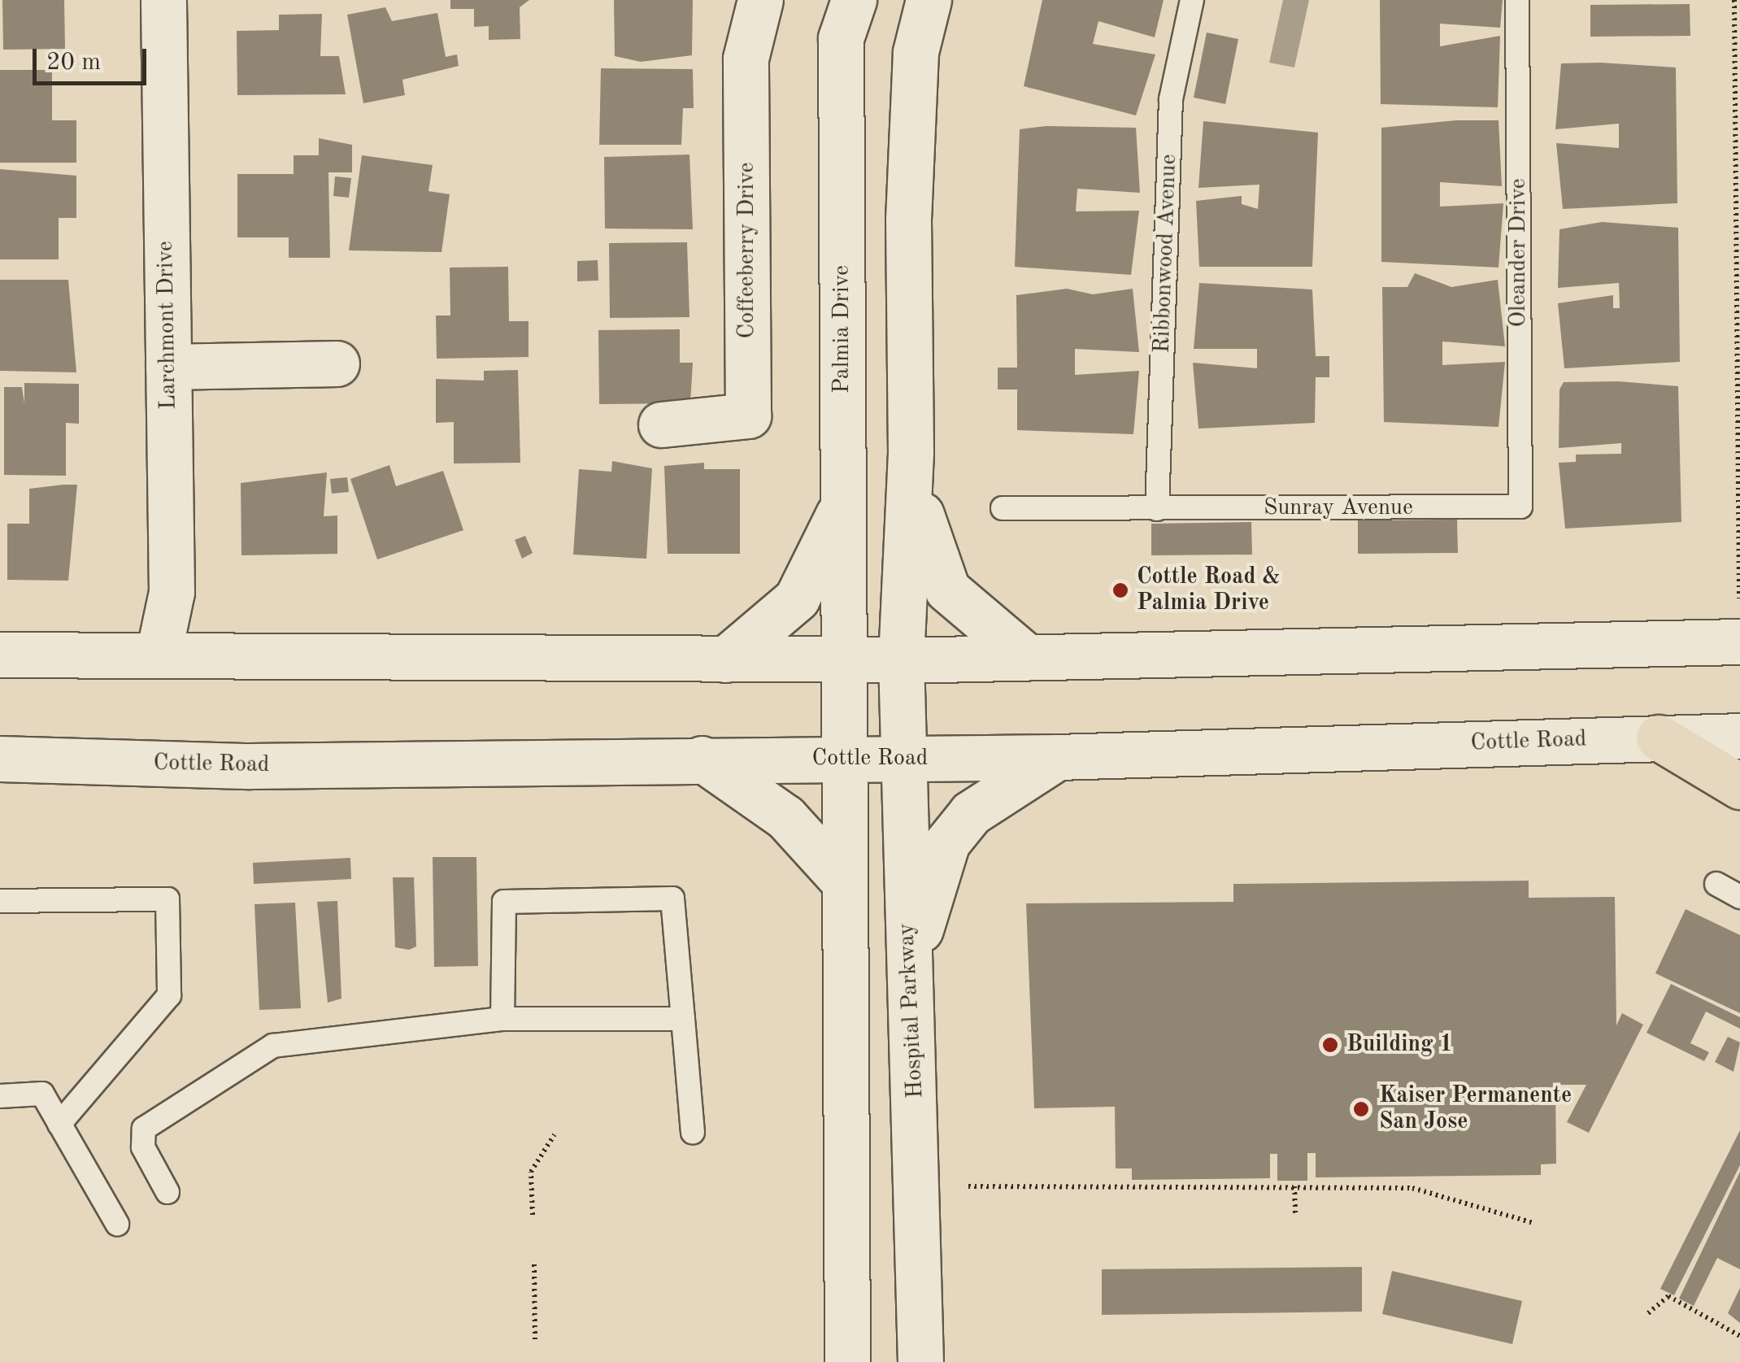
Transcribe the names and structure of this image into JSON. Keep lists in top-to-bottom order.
{
  "streets": {
    "main road": [
      "Coffeeberry Drive",
      "Larchmont Drive",
      "Palmia Drive",
      "Cottle Road",
      "Hospital Parkway"
    ],
    "lane": ["Oleander Drive", "Ribbonwood Avenue", "Sunray Avenue"]
  },
  "crossings": [
    ["Oleander Drive", "Sunray Avenue"],
    ["Ribbonwood Avenue", "Sunray Avenue"],
    ["Cottle Road", "Hospital Parkway"]
  ],
  "places": ["Cottle Road & Palmia Drive", "Building 1", "Kaiser Permanente San Jose"],
  "scale_bar": "20 m"
}
